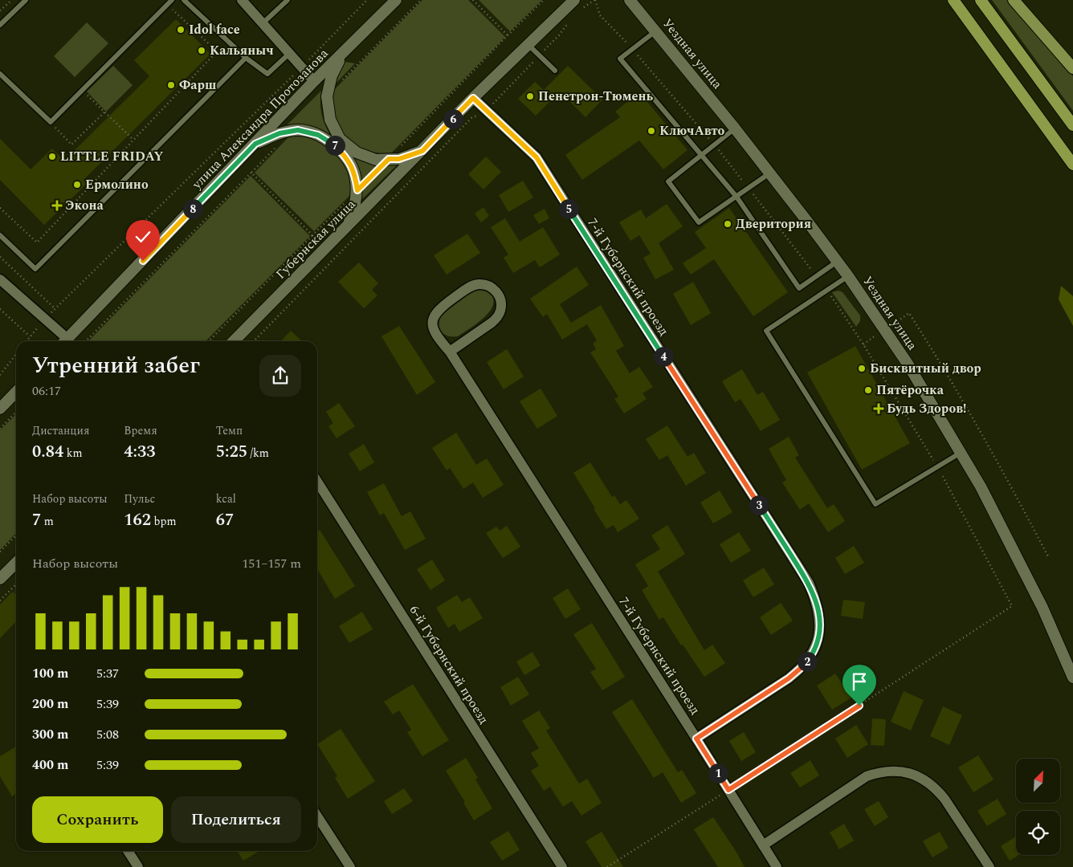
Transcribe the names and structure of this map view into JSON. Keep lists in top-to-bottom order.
{
  "streets": {
    "street": [
      "Уездная улица",
      "улица Александра Протозанова",
      "Губернская улица",
      "7-й Губернский проезд",
      "6-й Губернский проезд"
    ]
  },
  "crossings": [
    ["Губернская улица", "7-й Губернский проезд"]
  ],
  "places": {
    "other": [
      "Idol face",
      "Кальяныч",
      "Фарш",
      "Пенетрон-Тюмень",
      "КлючАвто",
      "LITTLE FRIDAY",
      "Ермолино",
      "Дверитория",
      "Бисквитный двор",
      "Пятёрочка"
    ],
    "health": ["Экона", "Будь Здоров!"]
  },
  "north": "top right",
  "page": {
    "pins": [
      "6",
      "7",
      "5",
      "8",
      "4",
      "3",
      "2",
      "1"
    ],
    "heading": ["Утренний забег", "06:17"],
    "stats": [
      ["Дистанция", "0.84 km"],
      ["Время", "4:33"],
      ["Темп", "5:25 /km"],
      ["Набор высоты", "7 m"],
      ["Пульс", "162 bpm"],
      ["kcal", "67"]
    ],
    "chart": ["Набор высоты", "151–157 m"],
    "list": [
      {
        "name": "100 m",
        "note": "5:37"
      },
      {
        "name": "200 m",
        "note": "5:39"
      },
      {
        "name": "300 m",
        "note": "5:08"
      },
      {
        "name": "400 m",
        "note": "5:39"
      }
    ],
    "buttons": ["Сохранить", "Поделиться"]
  }
}
